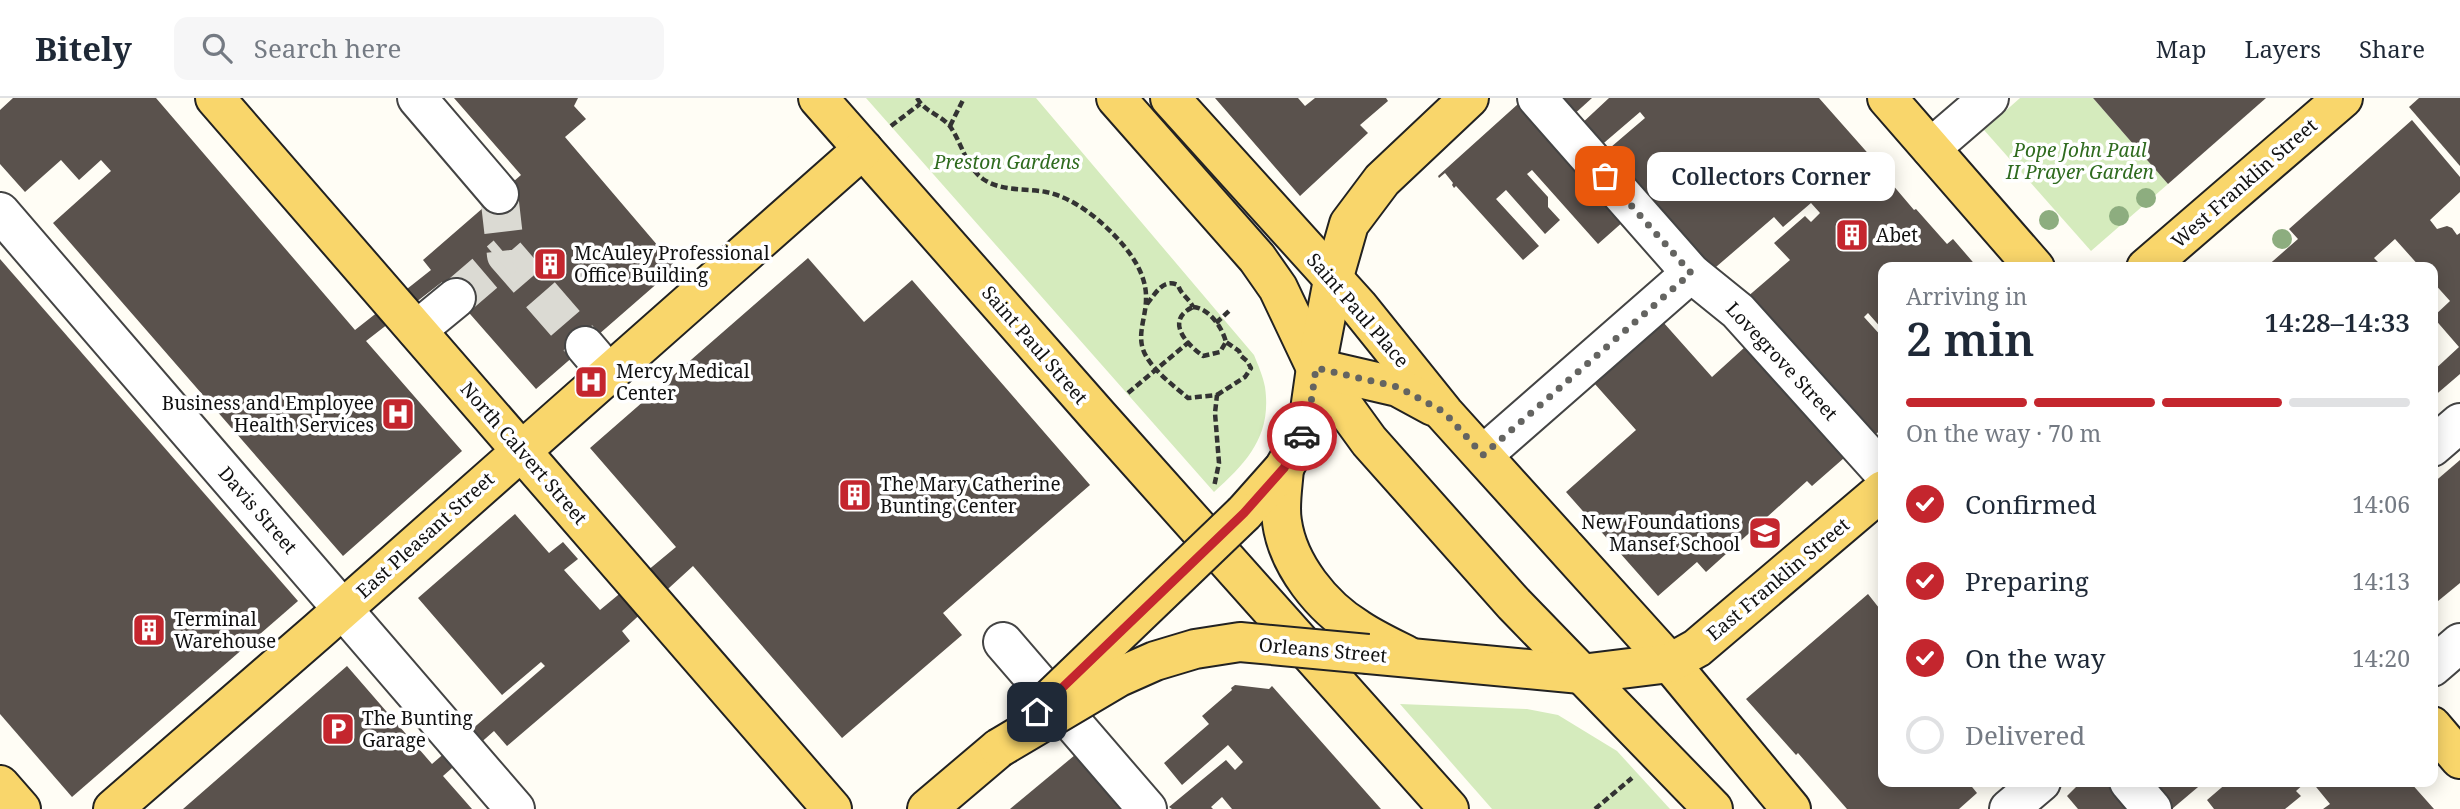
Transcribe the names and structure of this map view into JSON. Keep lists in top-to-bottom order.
{
  "streets": {
    "main road": [
      "West Franklin Street",
      "Saint Paul Place",
      "Saint Paul Street",
      "North Calvert Street",
      "East Pleasant Street",
      "East Franklin Street",
      "Orleans Street"
    ],
    "street": ["Lovegrove Street", "Davis Street"]
  },
  "crossings": [
    ["Saint Paul Place", "East Franklin Street"],
    ["Saint Paul Place", "Orleans Street"],
    ["Saint Paul Street", "East Pleasant Street"],
    ["North Calvert Street", "East Pleasant Street"],
    ["Davis Street", "East Pleasant Street"],
    ["East Franklin Street", "Orleans Street"]
  ],
  "parks": ["Pope John Paul II Prayer Garden", "Preston Gardens"],
  "places": {
    "other": ["Collectors Corner"],
    "building": [
      "Abet",
      "McAuley Professional Office Building",
      "The Mary Catherine Bunting Center",
      "Terminal Warehouse"
    ],
    "hospital": ["Mercy Medical Center", "Business and Employee Health Services"],
    "school or university": ["New Foundations Mansef School"],
    "parking": ["The Bunting Garage"]
  },
  "page": {
    "header": "Bitely",
    "search": "Search here",
    "nav": ["Map", "Layers", "Share"],
    "bubble": "Collectors Corner",
    "heading": ["2 min", "Arriving in", "14:28–14:33"],
    "bar": "On the way · 70 m",
    "list": [
      ["Confirmed", "14:06"],
      ["Preparing", "14:13"],
      ["On the way", "14:20"],
      "Delivered"
    ]
  }
}
